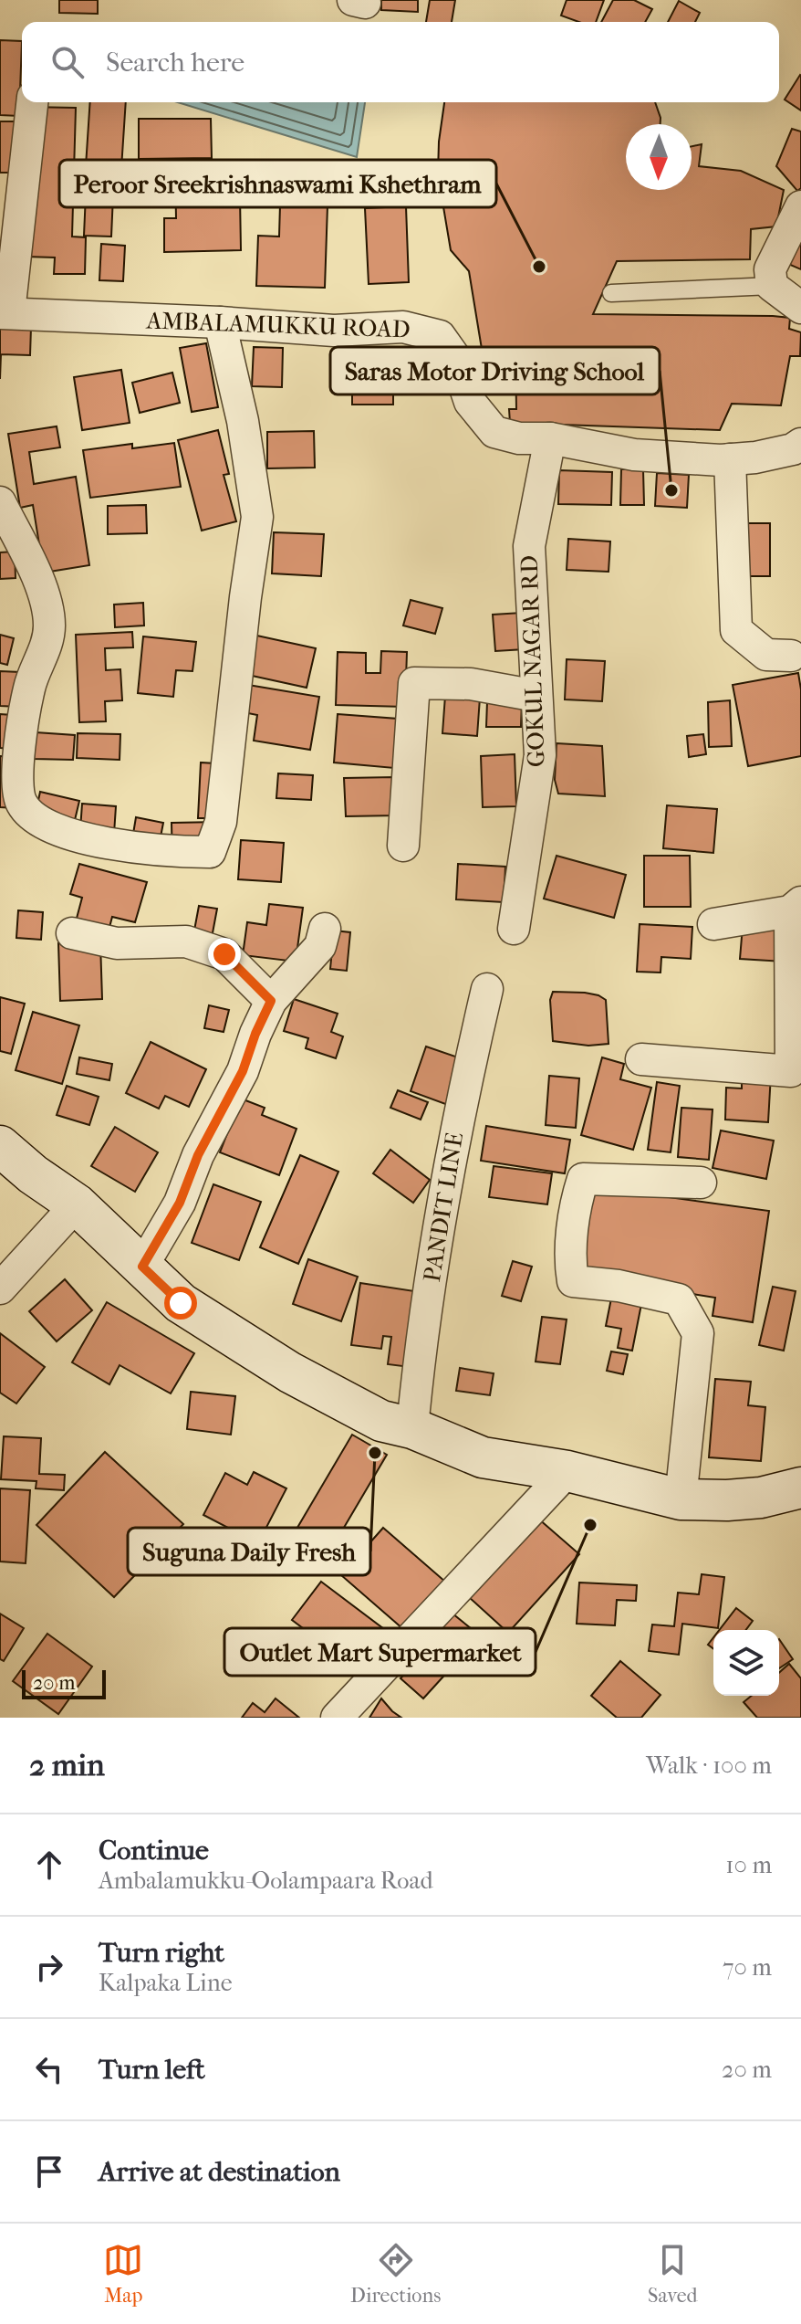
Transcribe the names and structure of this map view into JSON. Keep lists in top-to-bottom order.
{
  "streets": {
    "street": ["AMBALAMUKKU ROAD", "GOKUL NAGAR RD", "PANDIT LINE"]
  },
  "crossings": [
    ["AMBALAMUKKU ROAD", "GOKUL NAGAR RD"]
  ],
  "places": [
    "Peroor Sreekrishnaswami Kshethram",
    "Saras Motor Driving School",
    "Suguna Daily Fresh",
    "Outlet Mart Supermarket"
  ],
  "scale_bar": "20 m",
  "north": "bottom",
  "page": {
    "search": "Search here",
    "scale": "20 m",
    "heading": ["2 min", "Walk · 100 m"],
    "list": [
      ["Continue", "Ambalamukku-Oolampaara Road", "10 m"],
      ["Turn right", "Kalpaka Line", "70 m"],
      ["Turn left", "20 m"],
      "Arrive at destination"
    ],
    "nav": ["Map", "Directions", "Saved"]
  }
}
